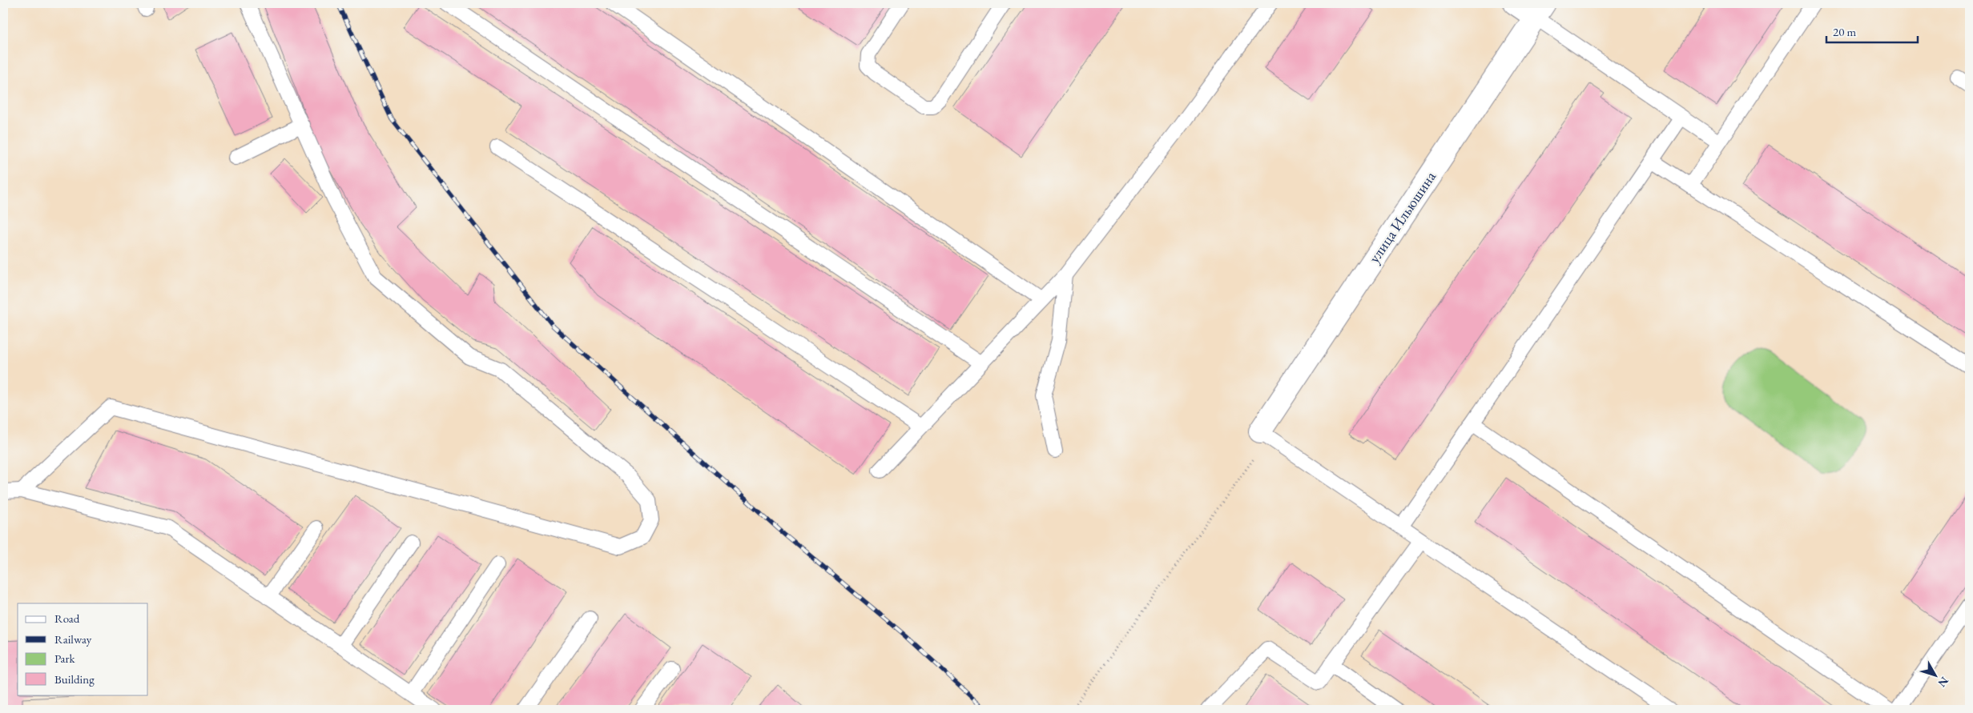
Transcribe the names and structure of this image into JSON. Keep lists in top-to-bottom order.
{
  "streets": {
    "street": ["улица Ильюшина"]
  },
  "legend": [
    "Road",
    "Railway",
    "Park",
    "Building"
  ],
  "scale_bar": "20 m",
  "north": "bottom right"
}
